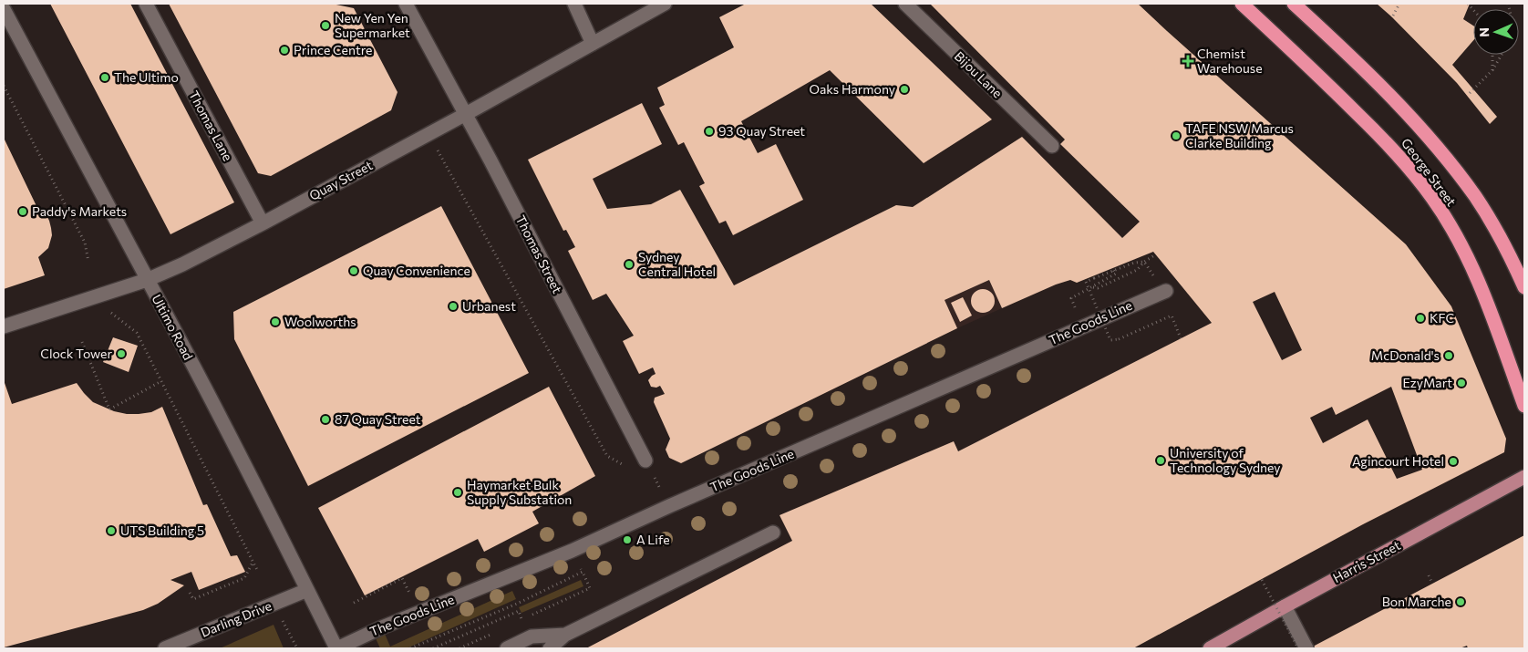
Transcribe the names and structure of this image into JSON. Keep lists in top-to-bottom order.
{
  "streets": {
    "highway": ["George Street"],
    "main road": ["Harris Street"],
    "street": [
      "Bijou Lane",
      "Thomas Lane",
      "Quay Street",
      "Thomas Street",
      "The Goods Line",
      "Ultimo Road",
      "Darling Drive"
    ]
  },
  "crossings": [
    ["Thomas Lane", "Quay Street"],
    ["Quay Street", "Thomas Street"],
    ["Quay Street", "Ultimo Road"],
    ["The Goods Line", "Ultimo Road"],
    ["Ultimo Road", "Darling Drive"]
  ],
  "places": {
    "other": [
      "New Yen Yen Supermarket",
      "Prince Centre",
      "The Ultimo",
      "Oaks Harmony",
      "93 Quay Street",
      "TAFE NSW Marcus Clarke Building",
      "Paddy's Markets",
      "Sydney Central Hotel",
      "Quay Convenience",
      "Urbanest",
      "KFC",
      "Woolworths",
      "Clock Tower",
      "McDonald's",
      "EzyMart",
      "87 Quay Street",
      "University of Technology Sydney",
      "Agincourt Hotel",
      "Haymarket Bulk Supply Substation",
      "UTS Building 5",
      "A Life",
      "Bon Marche"
    ],
    "health": ["Chemist Warehouse"]
  },
  "north": "left"
}
